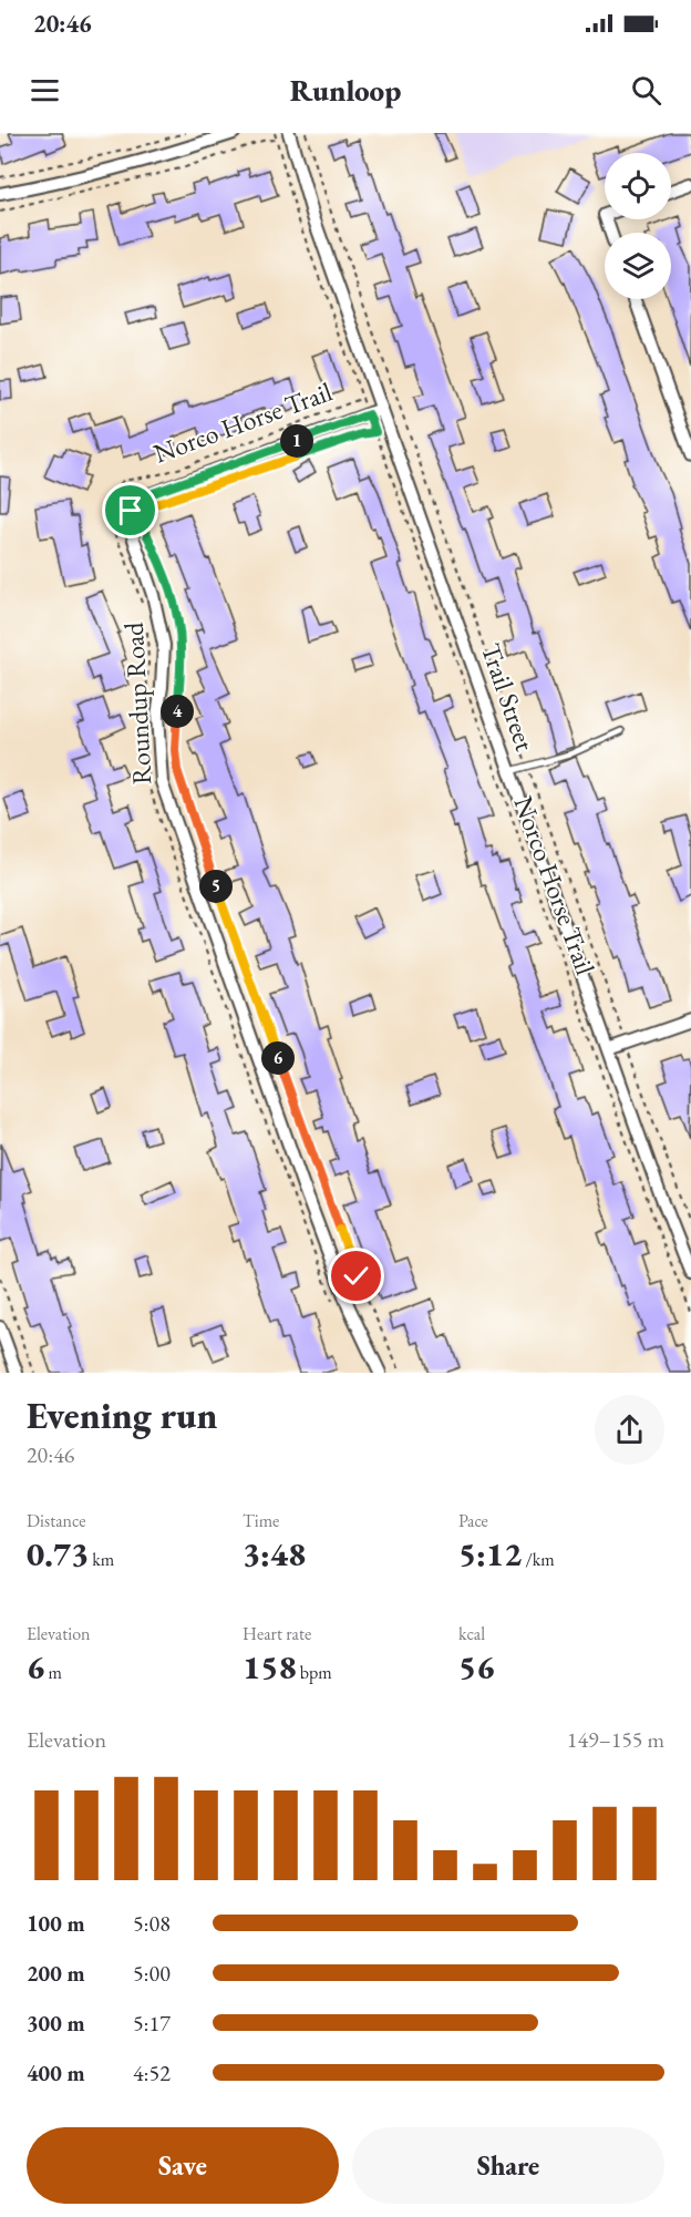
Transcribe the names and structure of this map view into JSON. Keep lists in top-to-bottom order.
{
  "streets": {
    "street": ["Trail Street", "Roundup Road"],
    "path": ["Norco Horse Trail"]
  },
  "crossings": [
    ["Norco Horse Trail", "Trail Street"],
    ["Norco Horse Trail", "Roundup Road"],
    ["Trail Street", "Roundup Road"]
  ],
  "page": {
    "status": "20:46",
    "header": "Runloop",
    "pins": [
      "1",
      "4",
      "5",
      "6"
    ],
    "heading": ["Evening run", "20:46"],
    "stats": [
      ["Distance", "0.73 km"],
      ["Time", "3:48"],
      ["Pace", "5:12 /km"],
      ["Elevation", "6 m"],
      ["Heart rate", "158 bpm"],
      ["kcal", "56"]
    ],
    "chart": ["Elevation", "149–155 m"],
    "list": [
      {
        "name": "100 m",
        "note": "5:08"
      },
      {
        "name": "200 m",
        "note": "5:00"
      },
      {
        "name": "300 m",
        "note": "5:17"
      },
      {
        "name": "400 m",
        "note": "4:52"
      }
    ],
    "buttons": ["Save", "Share"]
  }
}
